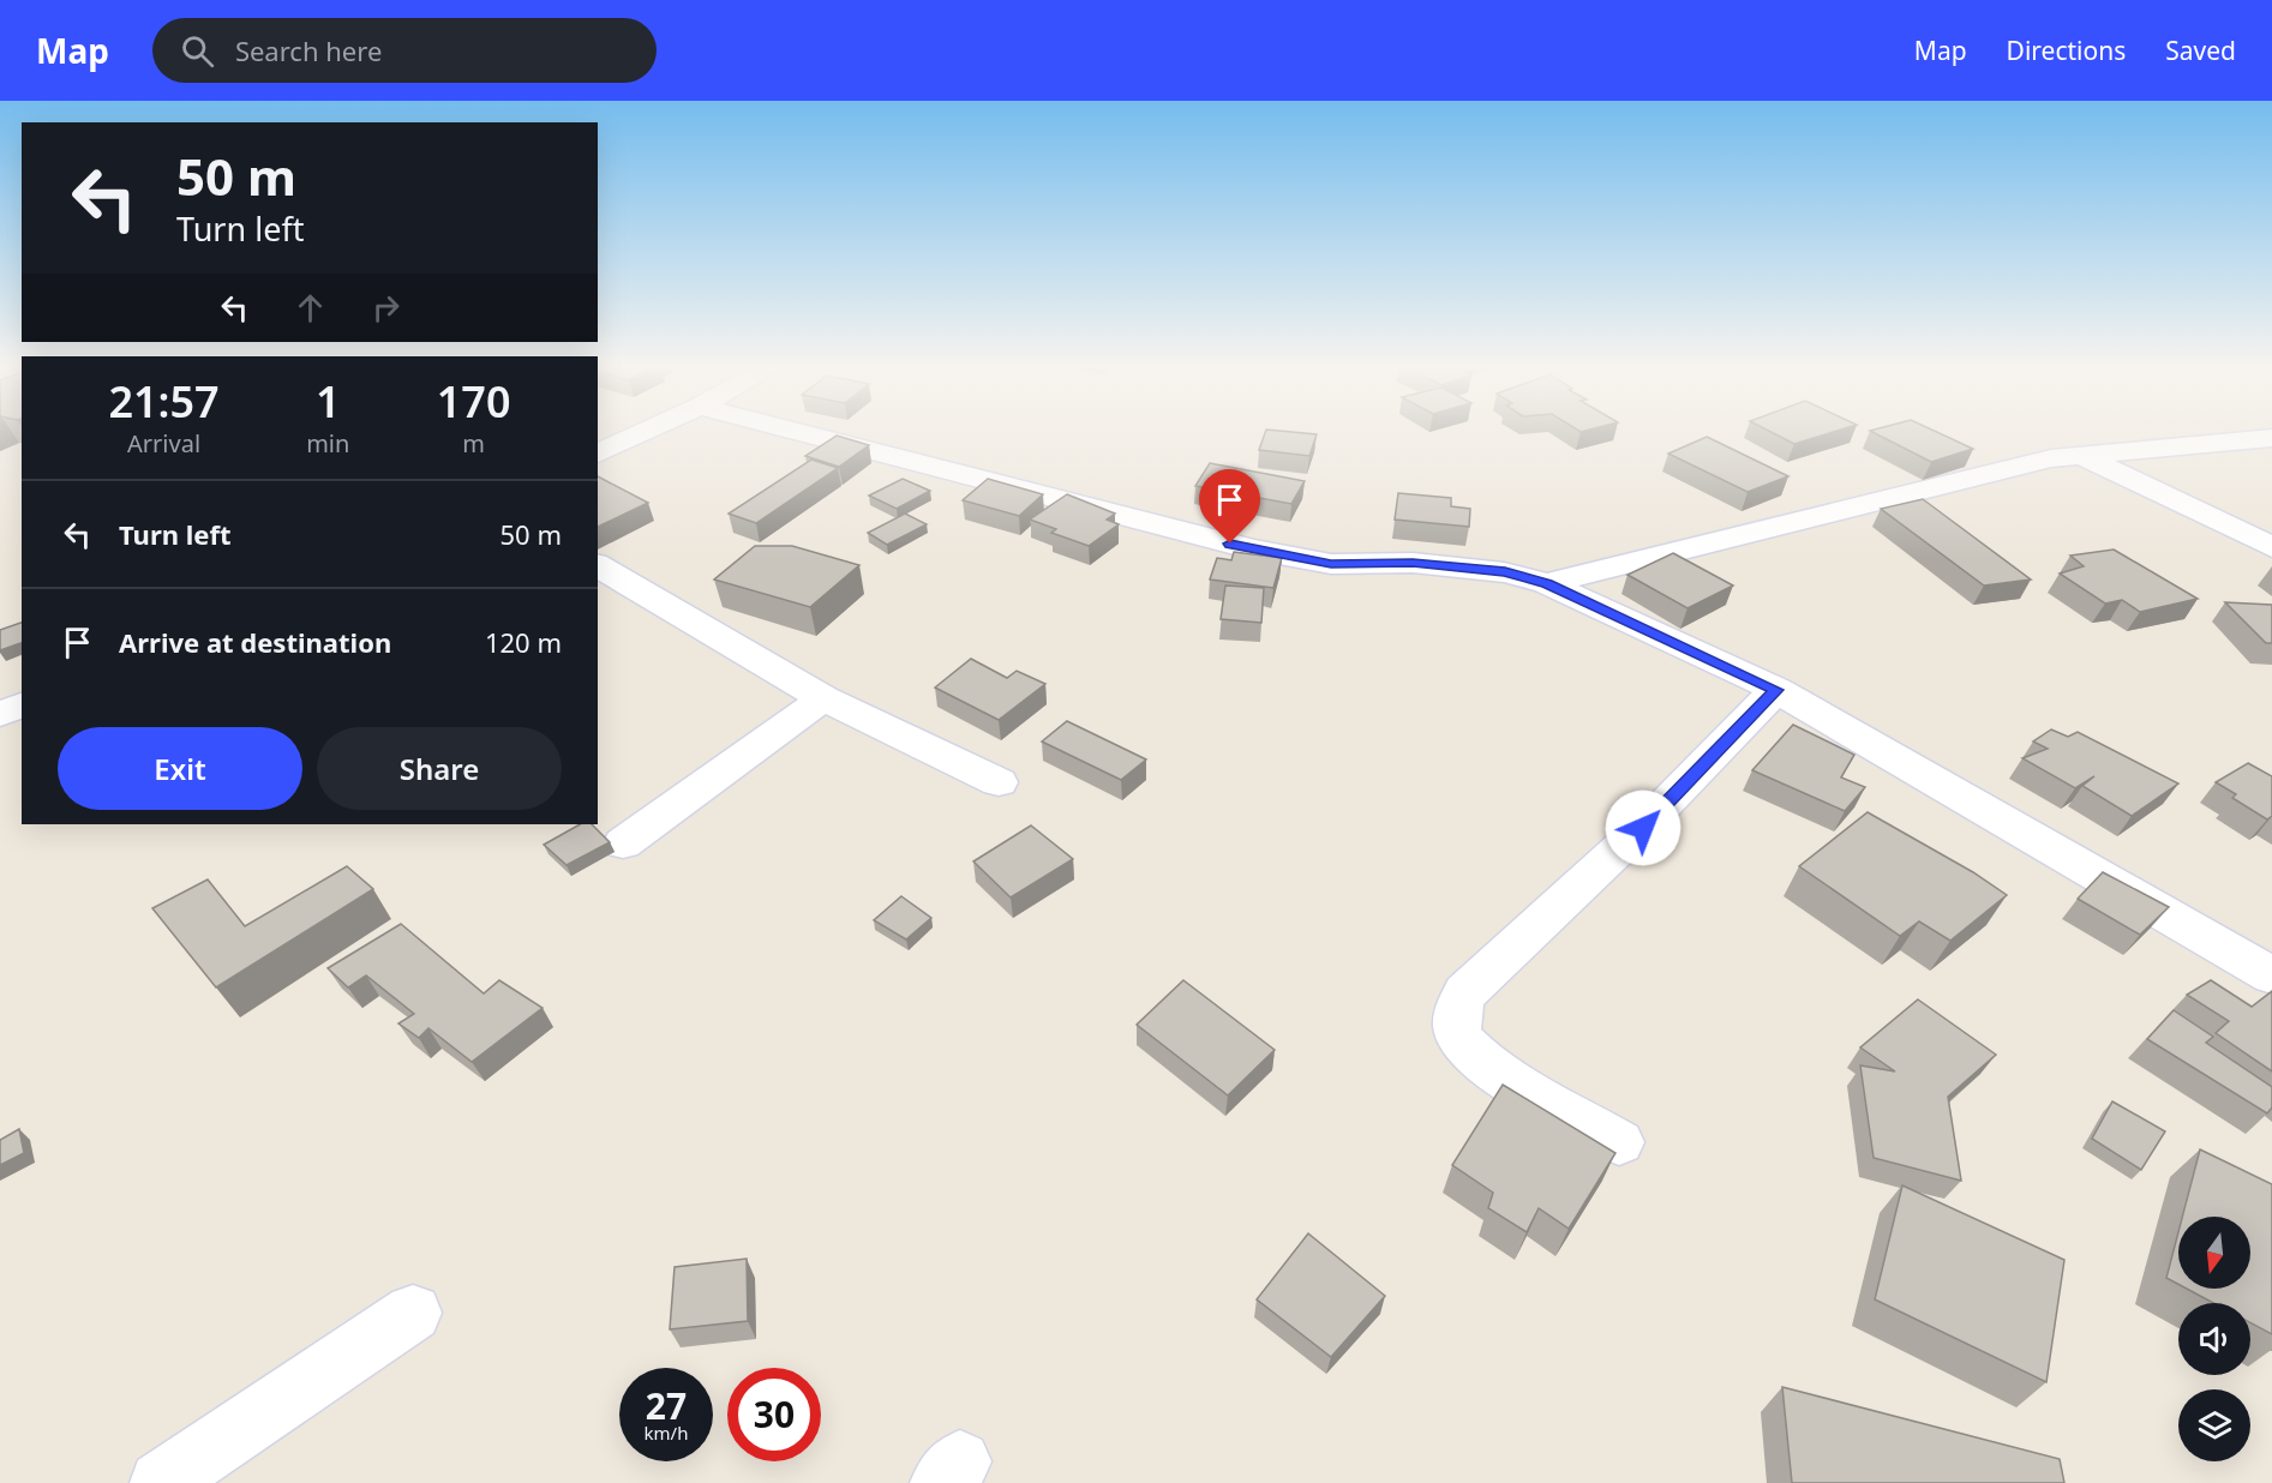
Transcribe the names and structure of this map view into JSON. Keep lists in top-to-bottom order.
{
  "north": "bottom",
  "page": {
    "header": "Map",
    "search": "Search here",
    "nav": ["Map", "Directions", "Saved"],
    "turn": ["50 m", "Turn left"],
    "eta": [
      "21:57",
      "Arrival",
      "1",
      "min",
      "170",
      "m"
    ],
    "list": [
      {
        "name": "Turn left",
        "value": "50 m"
      },
      {
        "name": "Arrive at destination",
        "value": "120 m"
      }
    ],
    "buttons": ["Exit", "Share"],
    "speed": "27 km/h",
    "limit": "30"
  }
}
